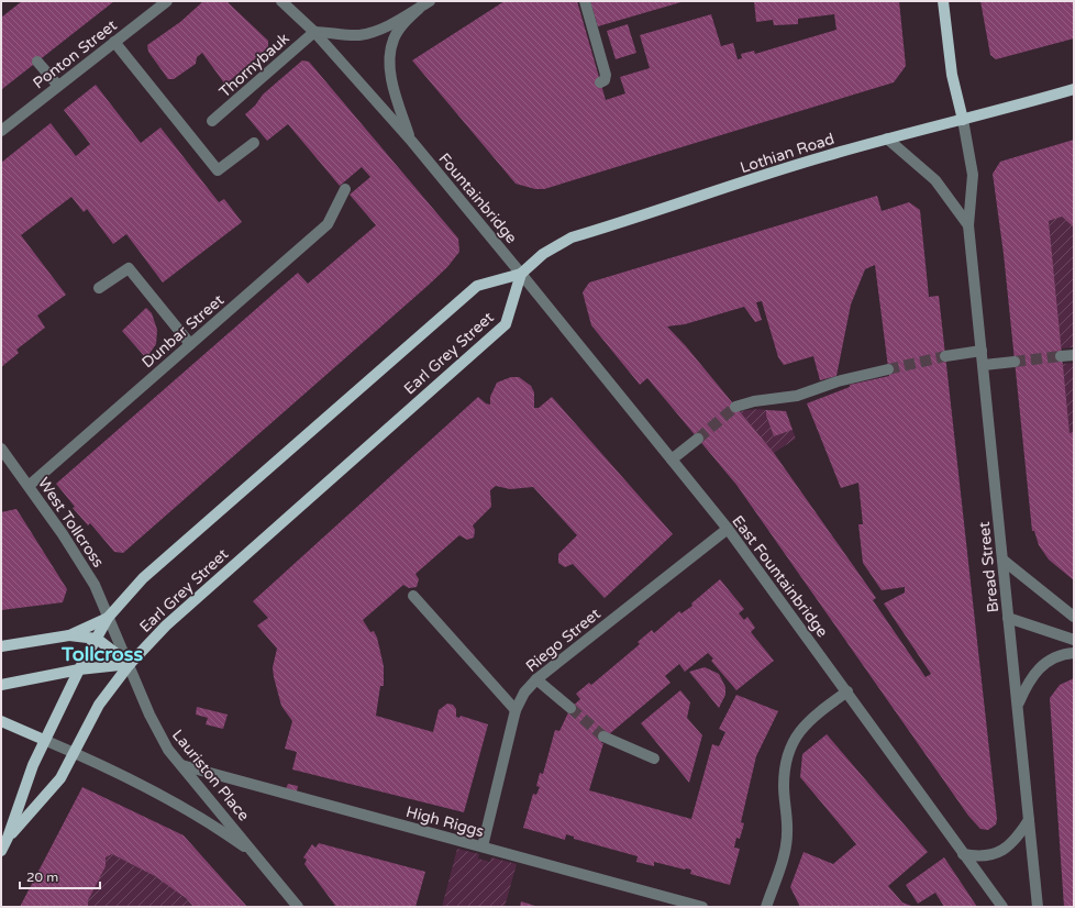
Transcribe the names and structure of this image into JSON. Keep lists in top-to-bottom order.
{
  "streets": {
    "main road": ["Lothian Road", "Earl Grey Street"],
    "street": [
      "Ponton Street",
      "Thornybauk",
      "Fountainbridge",
      "Dunbar Street",
      "West Tollcross",
      "Bread Street",
      "East Fountainbridge",
      "Riego Street",
      "Lauriston Place",
      "High Riggs"
    ]
  },
  "crossings": [
    ["Thornybauk", "Fountainbridge"],
    ["Lothian Road", "Fountainbridge"],
    ["Lothian Road", "Earl Grey Street"],
    ["Lothian Road", "Bread Street"],
    ["Lothian Road", "East Fountainbridge"],
    ["Fountainbridge", "Earl Grey Street"],
    ["Fountainbridge", "East Fountainbridge"],
    ["Dunbar Street", "West Tollcross"],
    ["Earl Grey Street", "West Tollcross"],
    ["Earl Grey Street", "East Fountainbridge"],
    ["Earl Grey Street", "Lauriston Place"],
    ["West Tollcross", "Lauriston Place"],
    ["East Fountainbridge", "Riego Street"],
    ["Riego Street", "High Riggs"],
    ["Lauriston Place", "High Riggs"]
  ],
  "districts": ["Tollcross"],
  "scale_bar": "20 m"
}
